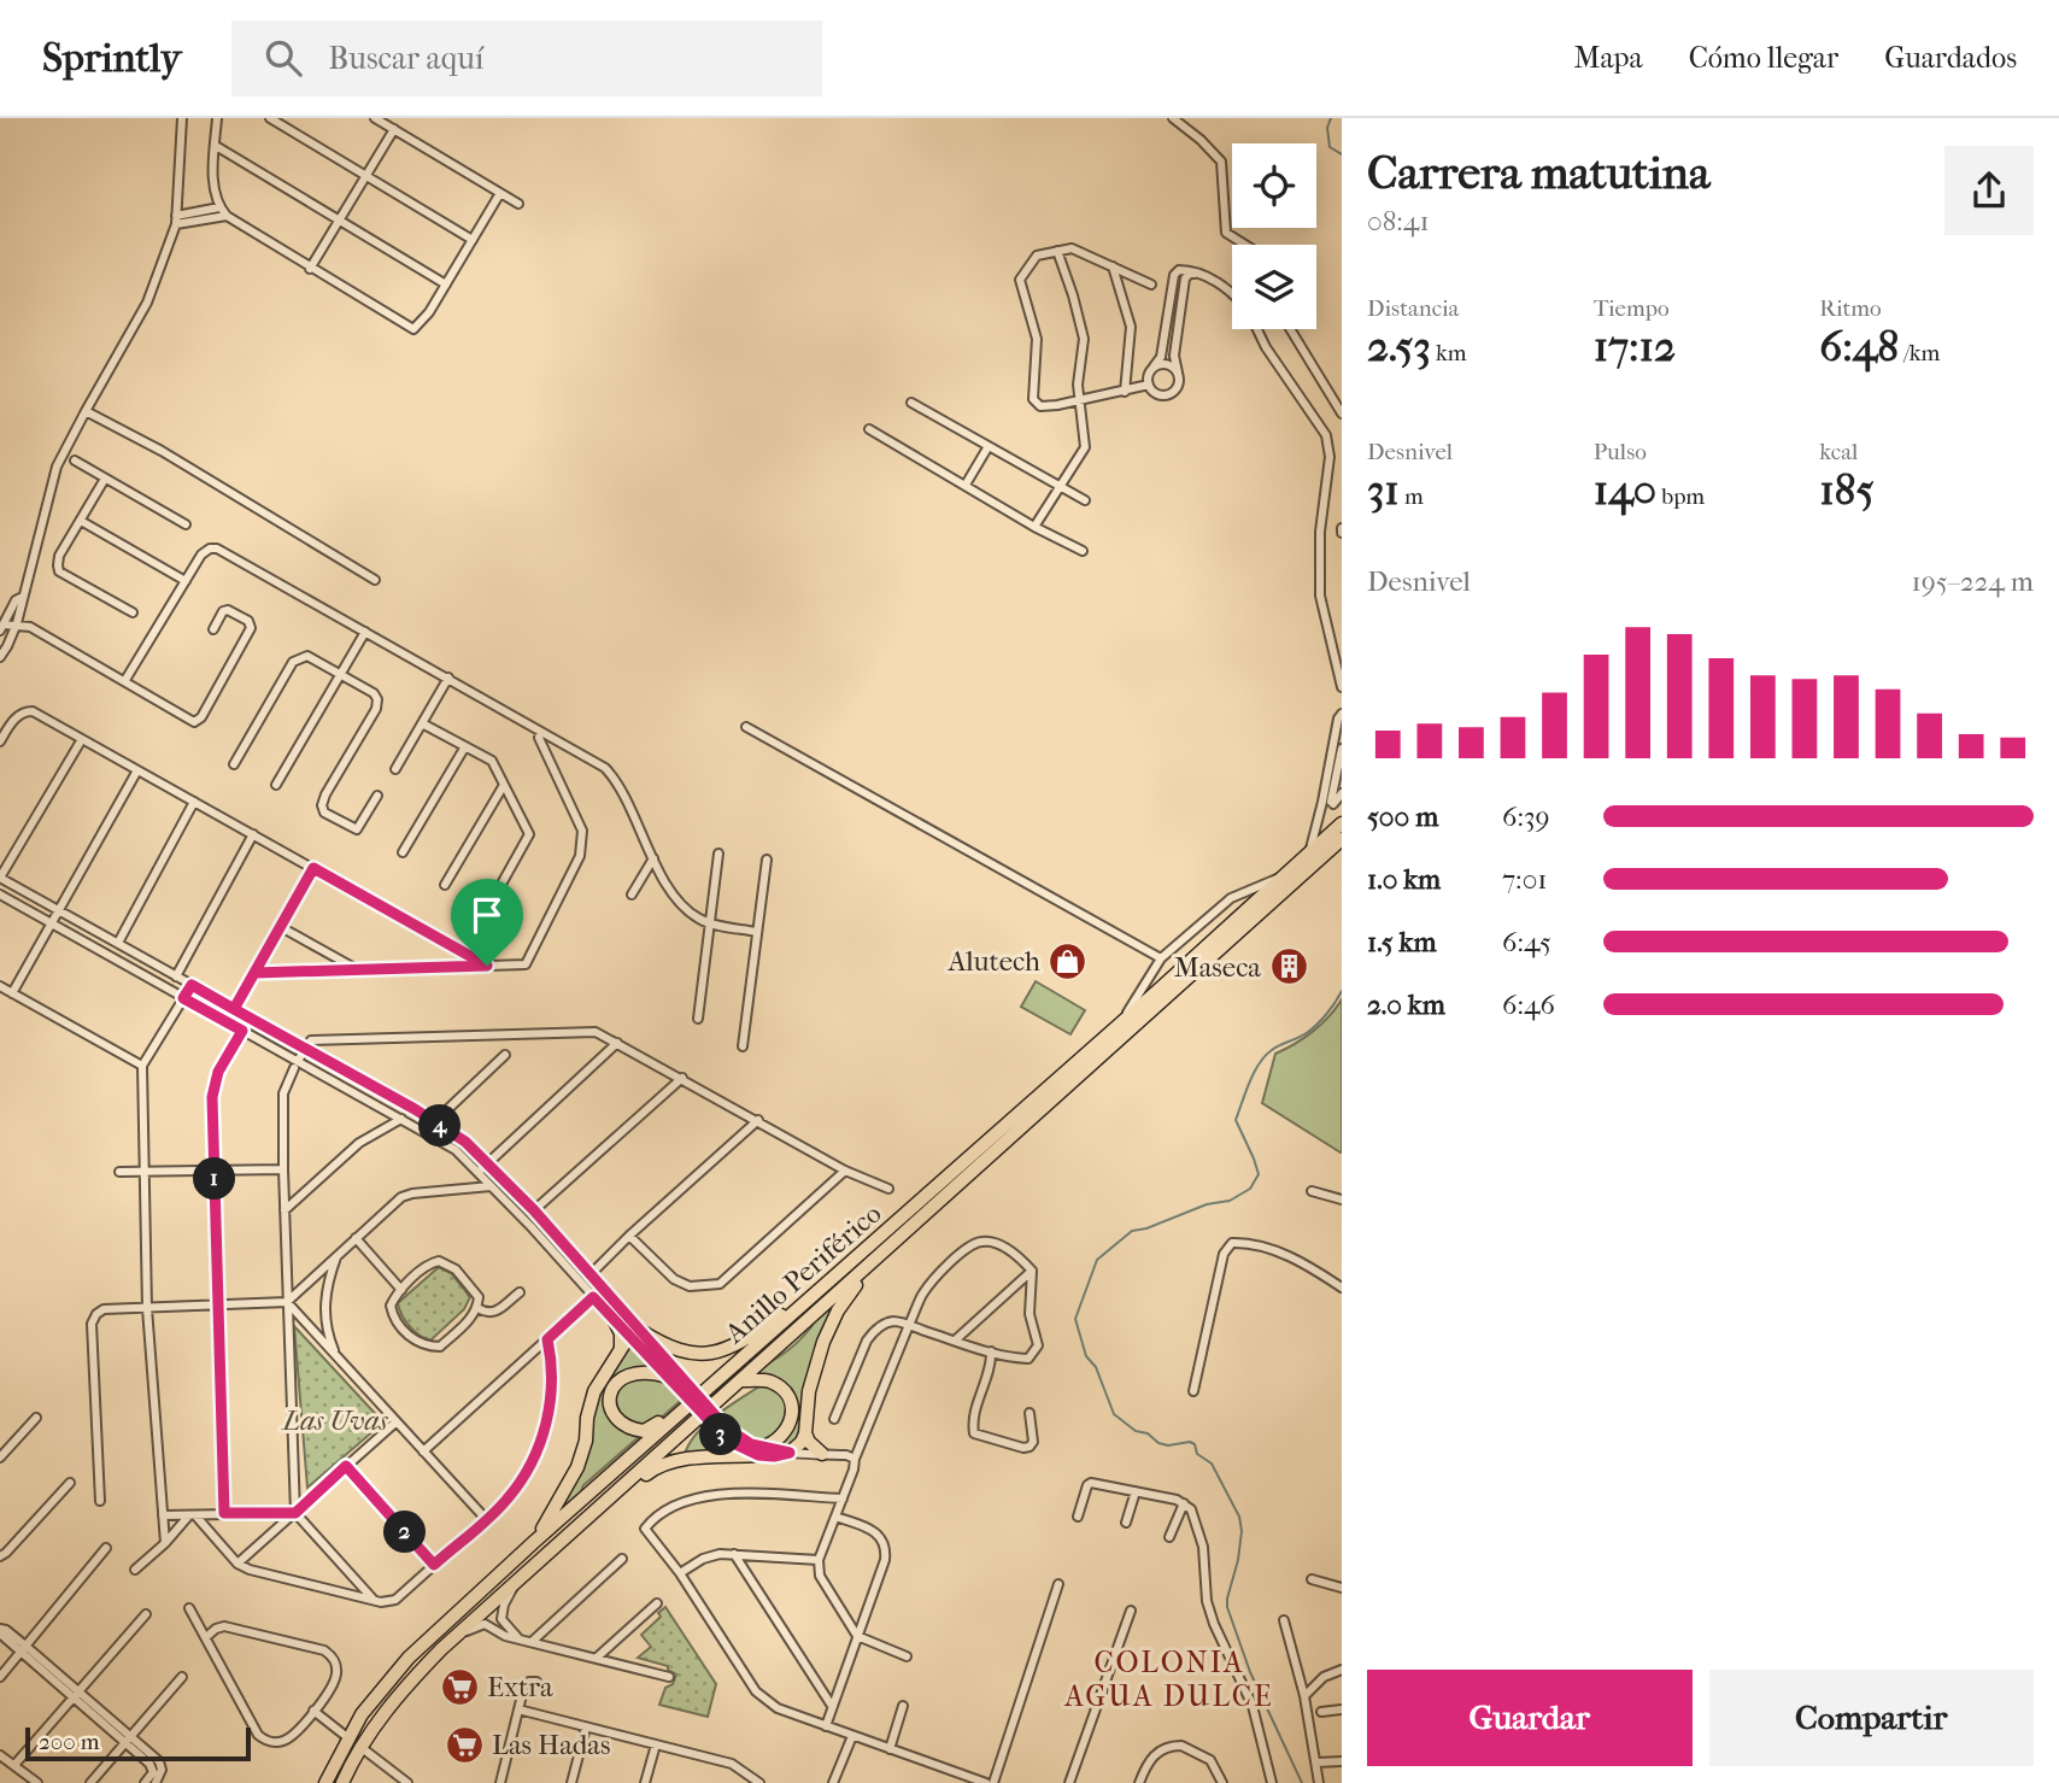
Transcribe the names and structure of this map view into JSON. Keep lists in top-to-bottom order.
{
  "streets": {
    "highway": ["Anillo Periférico"]
  },
  "districts": ["COLONIA AGUA DULCE"],
  "parks": ["Las Uvas"],
  "places": {
    "shop": ["Alutech"],
    "building": ["Maseca"],
    "supermarket": ["Extra", "Las Hadas"]
  },
  "scale_bar": "200 m",
  "page": {
    "header": "Sprintly",
    "search": "Buscar aquí",
    "nav": ["Mapa", "Cómo llegar", "Guardados"],
    "heading": ["Carrera matutina", "08:41"],
    "stats": [
      ["Distancia", "2.53 km"],
      ["Tiempo", "17:12"],
      ["Ritmo", "6:48 /km"],
      ["Desnivel", "31 m"],
      ["Pulso", "140 bpm"],
      ["kcal", "185"]
    ],
    "chart": ["Desnivel", "195–224 m"],
    "list": [
      {
        "name": "500 m",
        "note": "6:39"
      },
      {
        "name": "1.0 km",
        "note": "7:01"
      },
      {
        "name": "1.5 km",
        "note": "6:45"
      },
      {
        "name": "2.0 km",
        "note": "6:46"
      }
    ],
    "pins": [
      "4",
      "1",
      "3",
      "2"
    ],
    "buttons": ["Guardar", "Compartir"],
    "scale": "200 m"
  }
}
